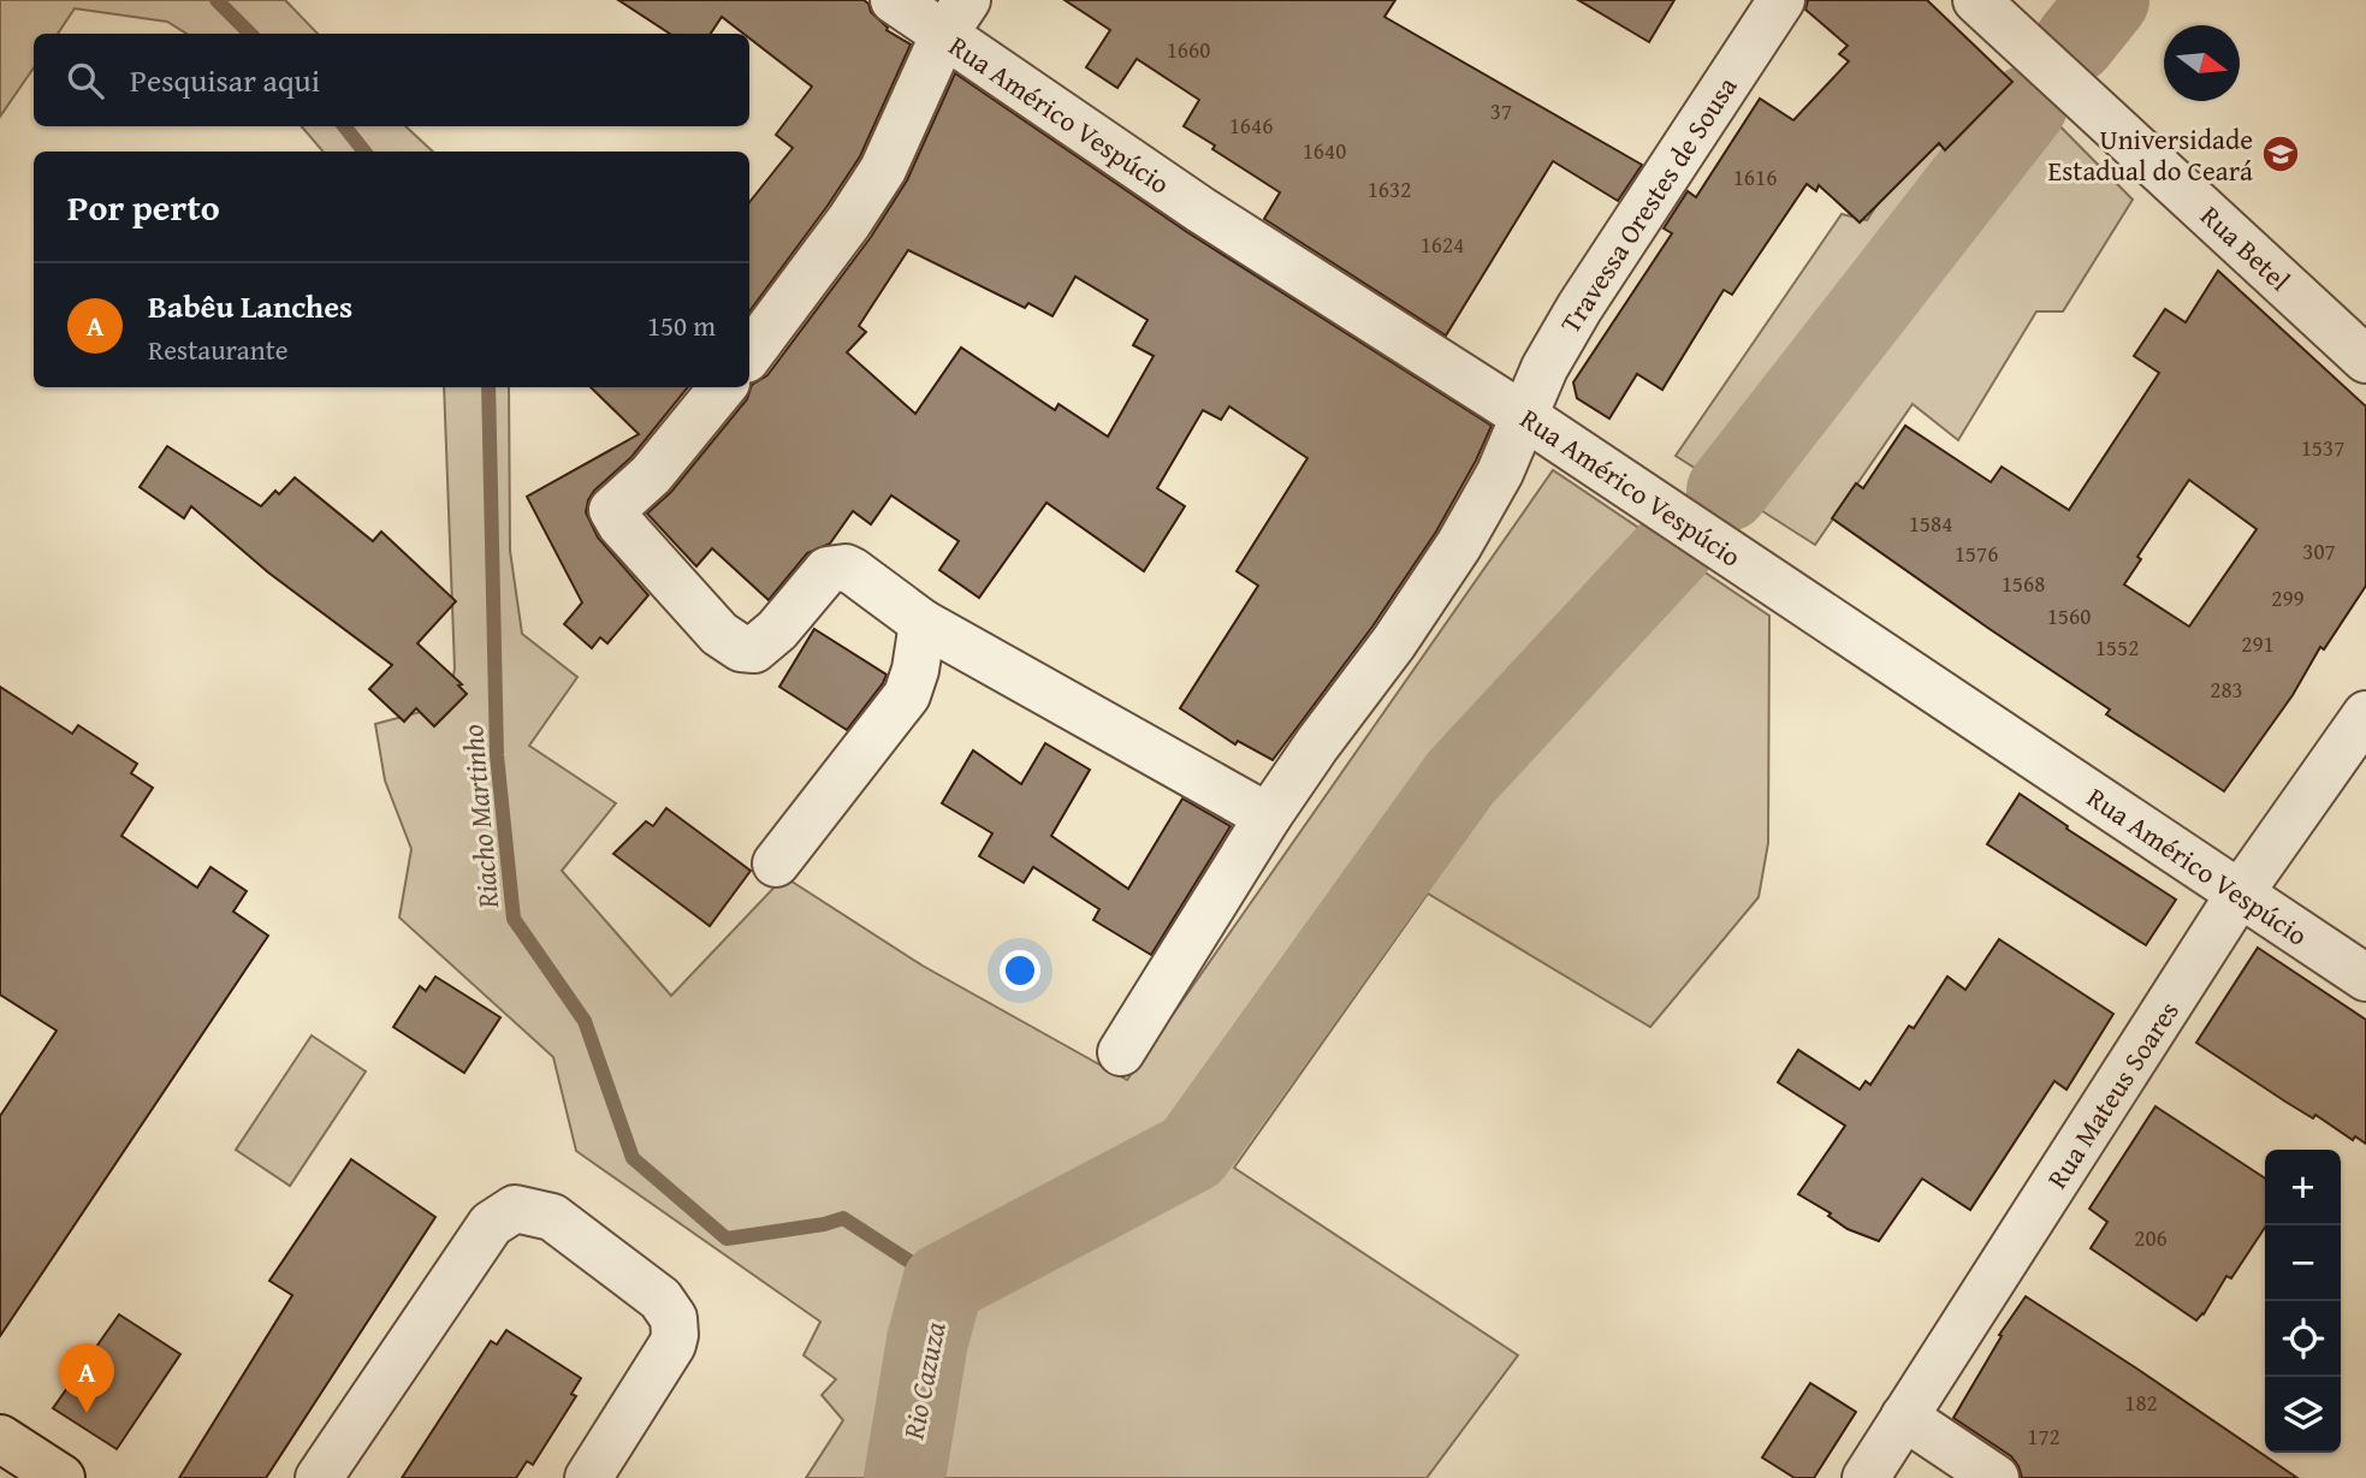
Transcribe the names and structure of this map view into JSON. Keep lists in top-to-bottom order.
{
  "streets": {
    "street": [
      "Rua Américo Vespúcio",
      "Travessa Orestes de Sousa",
      "Rua Betel",
      "Rua Mateus Soares"
    ]
  },
  "crossings": [
    ["Rua Américo Vespúcio", "Travessa Orestes de Sousa"],
    ["Rua Américo Vespúcio", "Rua Mateus Soares"]
  ],
  "water": ["Riacho Martinho", "Rio Cazuza"],
  "places": {
    "school or university": ["Universidade Estadual do Ceará"]
  },
  "house_numbers": [
    "1660",
    "37",
    "1646",
    "1640",
    "1616",
    "1632",
    "1624",
    "1537",
    "1584",
    "307",
    "1576",
    "1568",
    "299",
    "1560",
    "291",
    "1552",
    "283",
    "206",
    "182",
    "172"
  ],
  "north": "right",
  "page": {
    "search": "Pesquisar aqui",
    "heading": "Por perto",
    "list": [
      {
        "mark": "A",
        "name": "Babêu Lanches",
        "note": "Restaurante",
        "value": "150 m"
      }
    ],
    "map_buttons": ["+", "−"],
    "pins": "A"
  }
}
